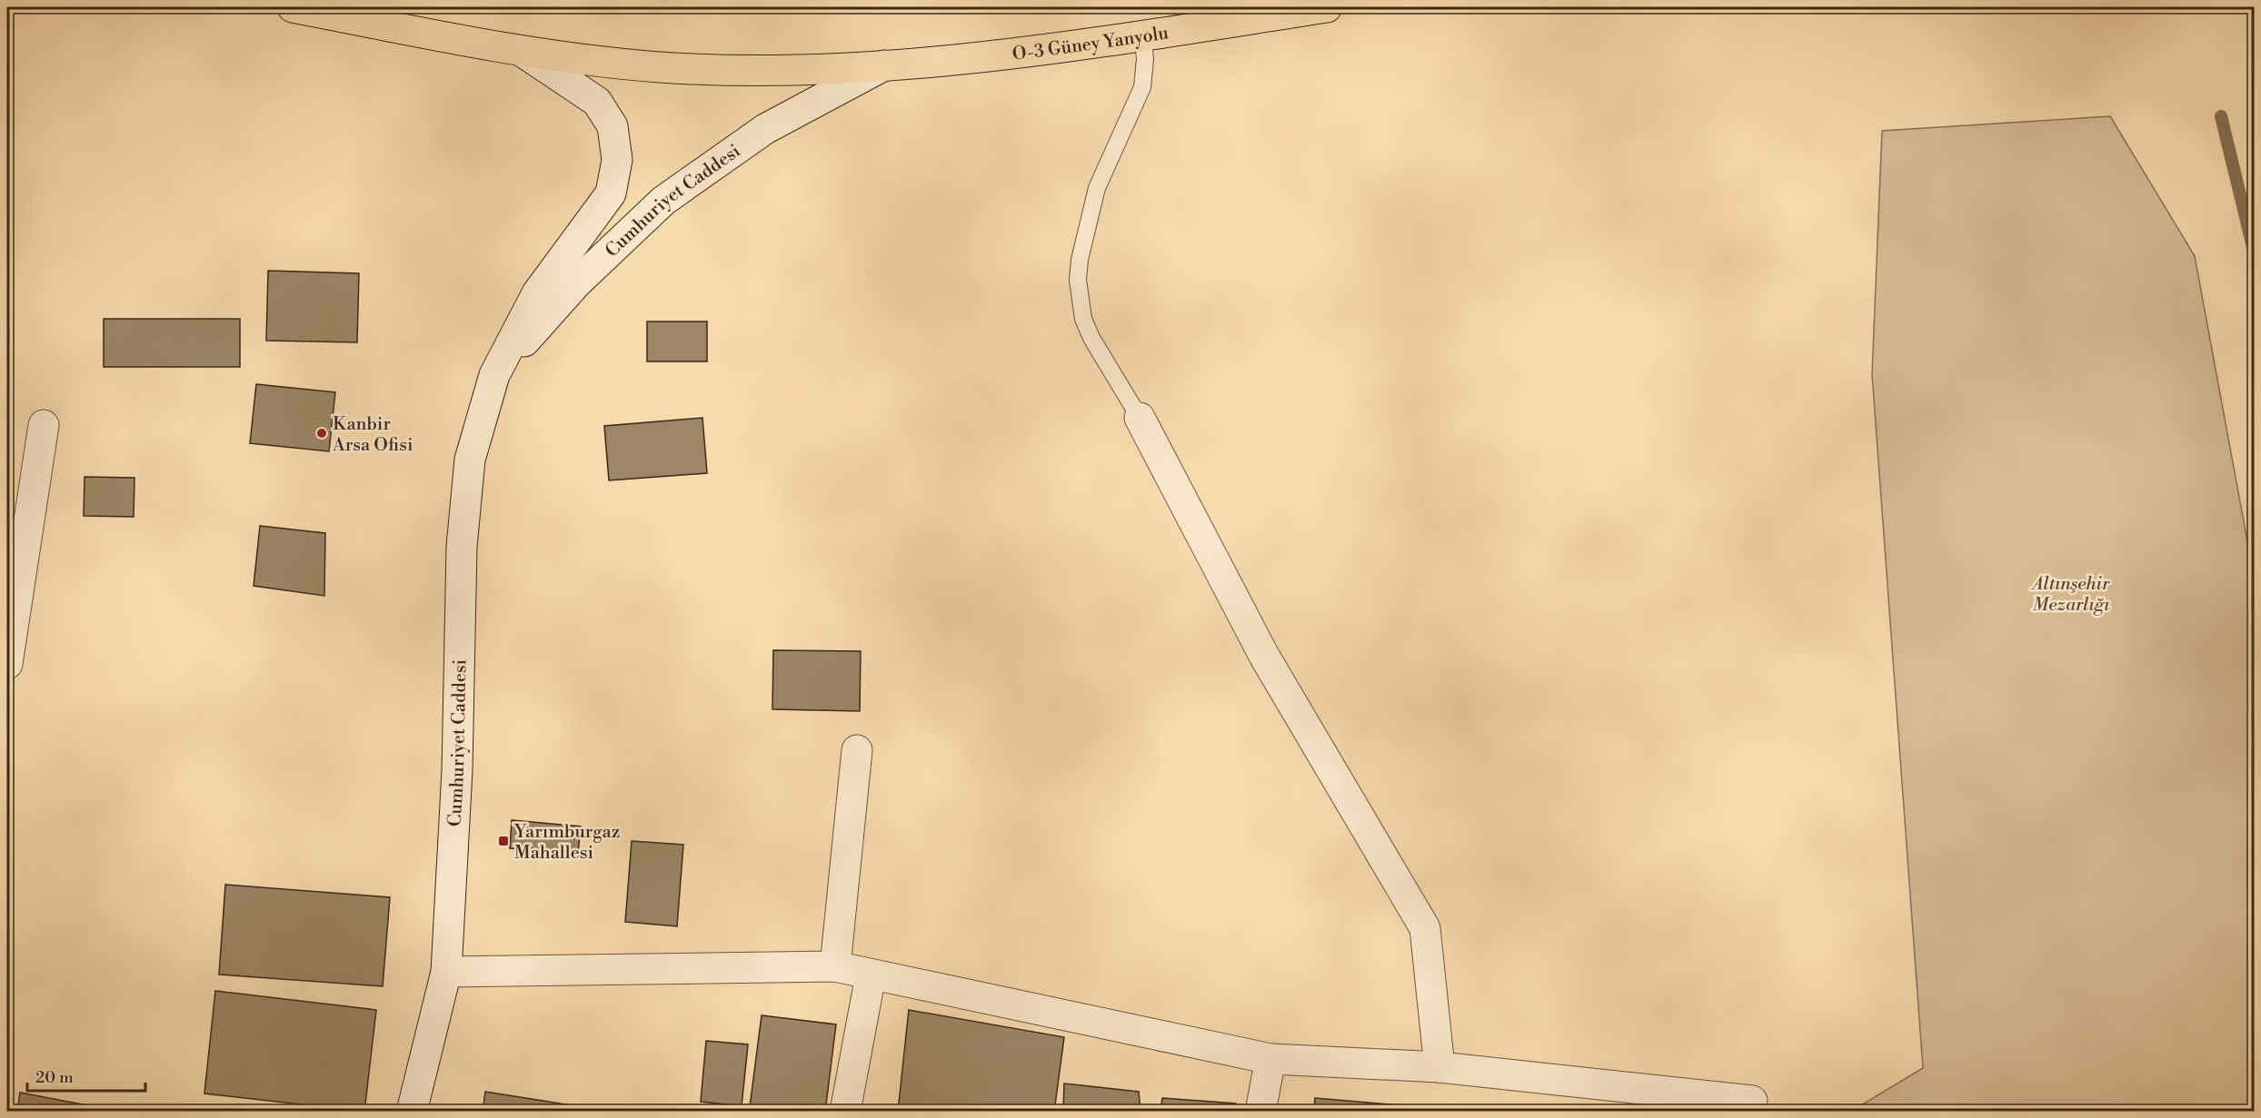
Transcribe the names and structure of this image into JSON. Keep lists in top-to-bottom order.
{
  "streets": {
    "main road": ["O-3 Güney Yanyolu"],
    "street": ["Cumhuriyet Caddesi"]
  },
  "crossings": [
    ["O-3 Güney Yanyolu", "Cumhuriyet Caddesi"]
  ],
  "parks": ["Altınşehir Mezarlığı"],
  "places": {
    "other": ["Kanbir Arsa Ofisi"],
    "transit": ["Yarımburgaz Mahallesi"]
  },
  "scale_bar": "20 m"
}
